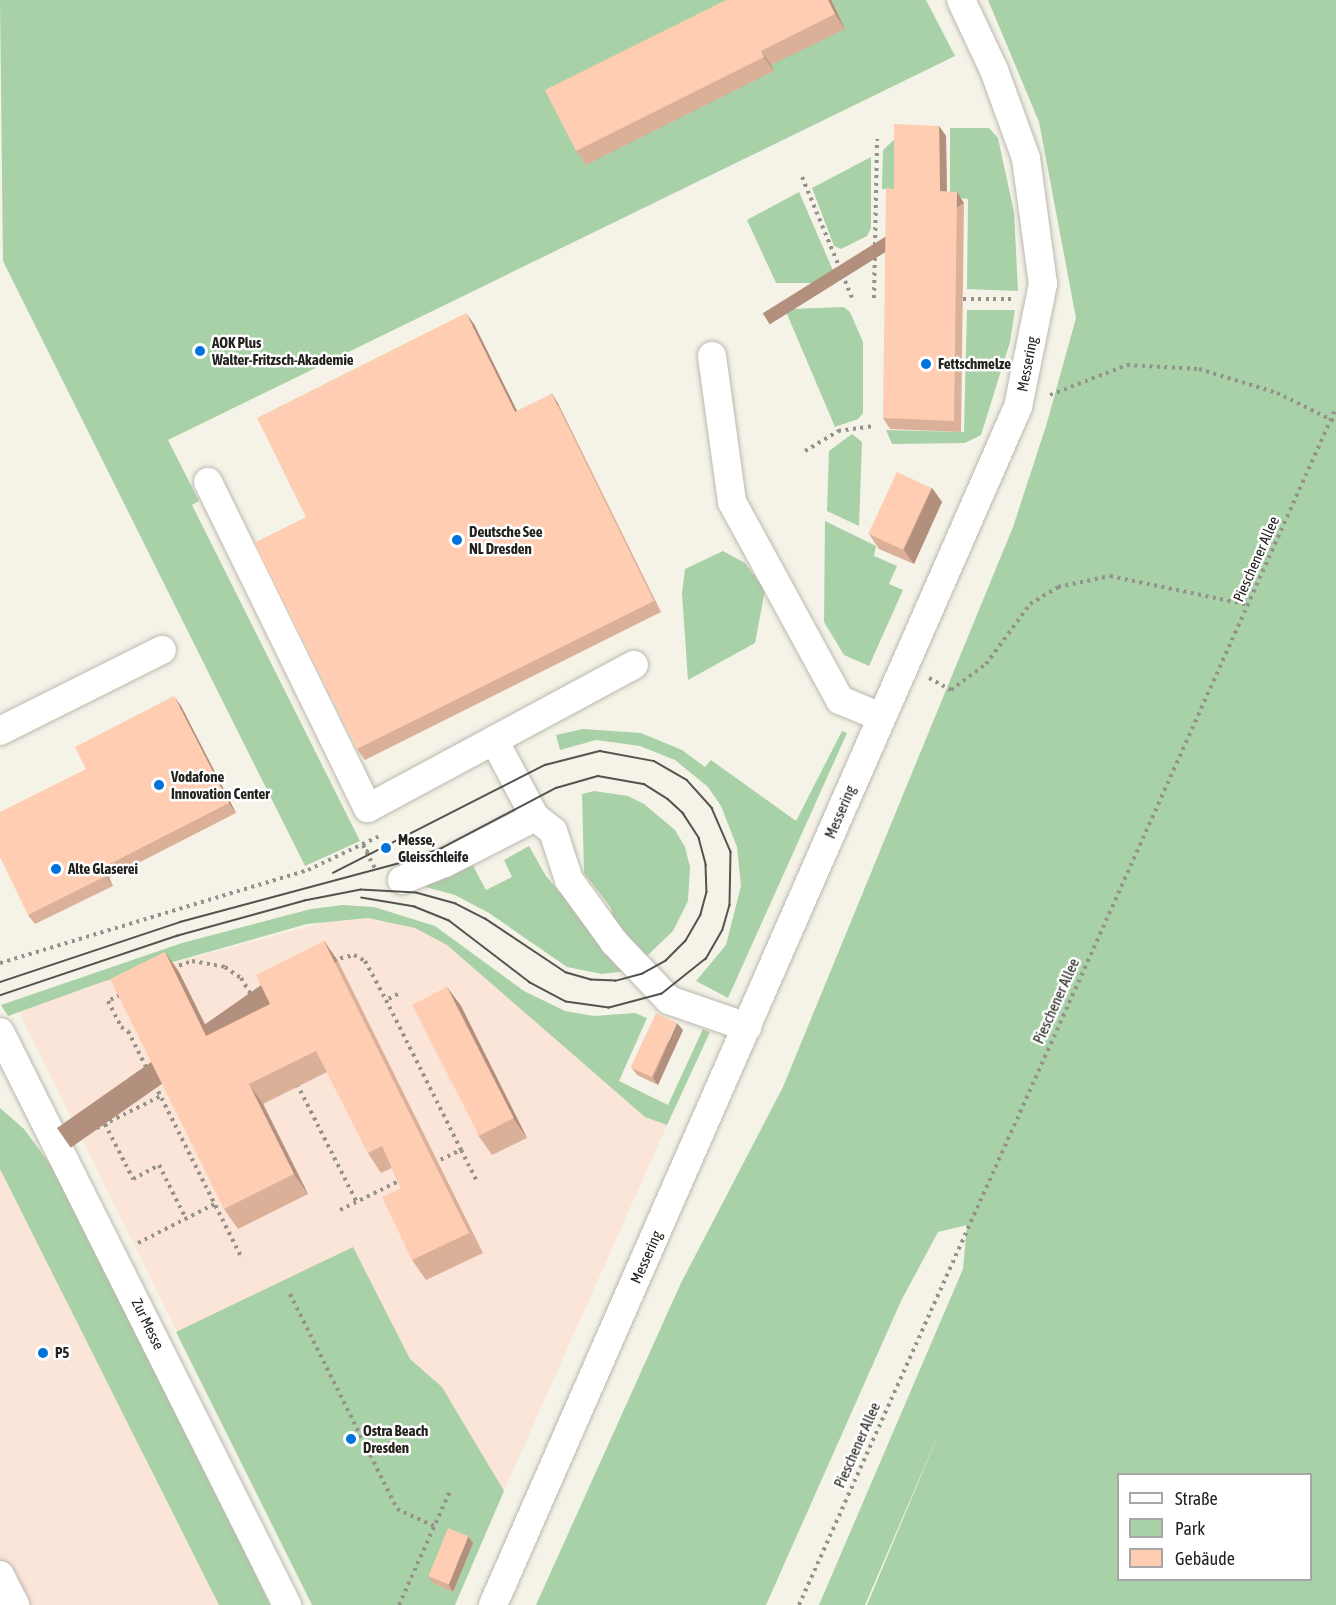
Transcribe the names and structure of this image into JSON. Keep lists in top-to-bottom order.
{
  "streets": {
    "street": ["Messering", "Zur Messe"],
    "path": ["Pieschener Allee"]
  },
  "places": [
    "AOK Plus Walter-Fritzsch-Akademie",
    "Fettschmelze",
    "Deutsche See NL Dresden",
    "Vodafone Innovation Center",
    "Messe, Gleisschleife",
    "Alte Glaserei",
    "P5",
    "Ostra Beach Dresden"
  ],
  "legend": ["Straße", "Park", "Gebäude"]
}
